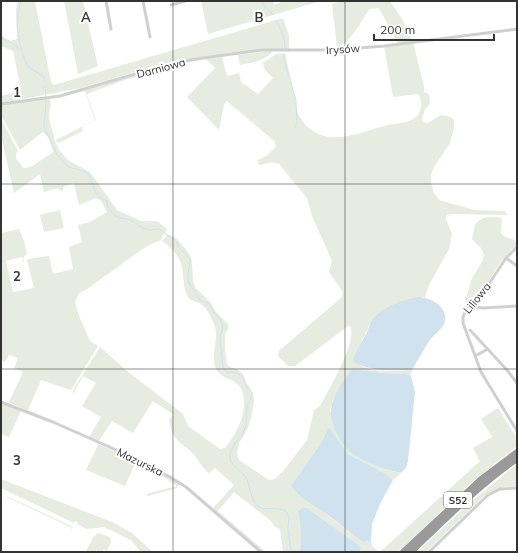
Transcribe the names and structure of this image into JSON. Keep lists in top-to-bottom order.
{
  "streets": {
    "highway": ["S52"],
    "street": [
      "Irysów",
      "Darniowa",
      "Liliowa",
      "Mazurska"
    ]
  },
  "crossings": [
    ["Irysów", "Darniowa"]
  ],
  "scale_bar": "200 m",
  "grid": {
    "columns": ["A", "B"],
    "rows": ["1", "2", "3"]
  }
}
